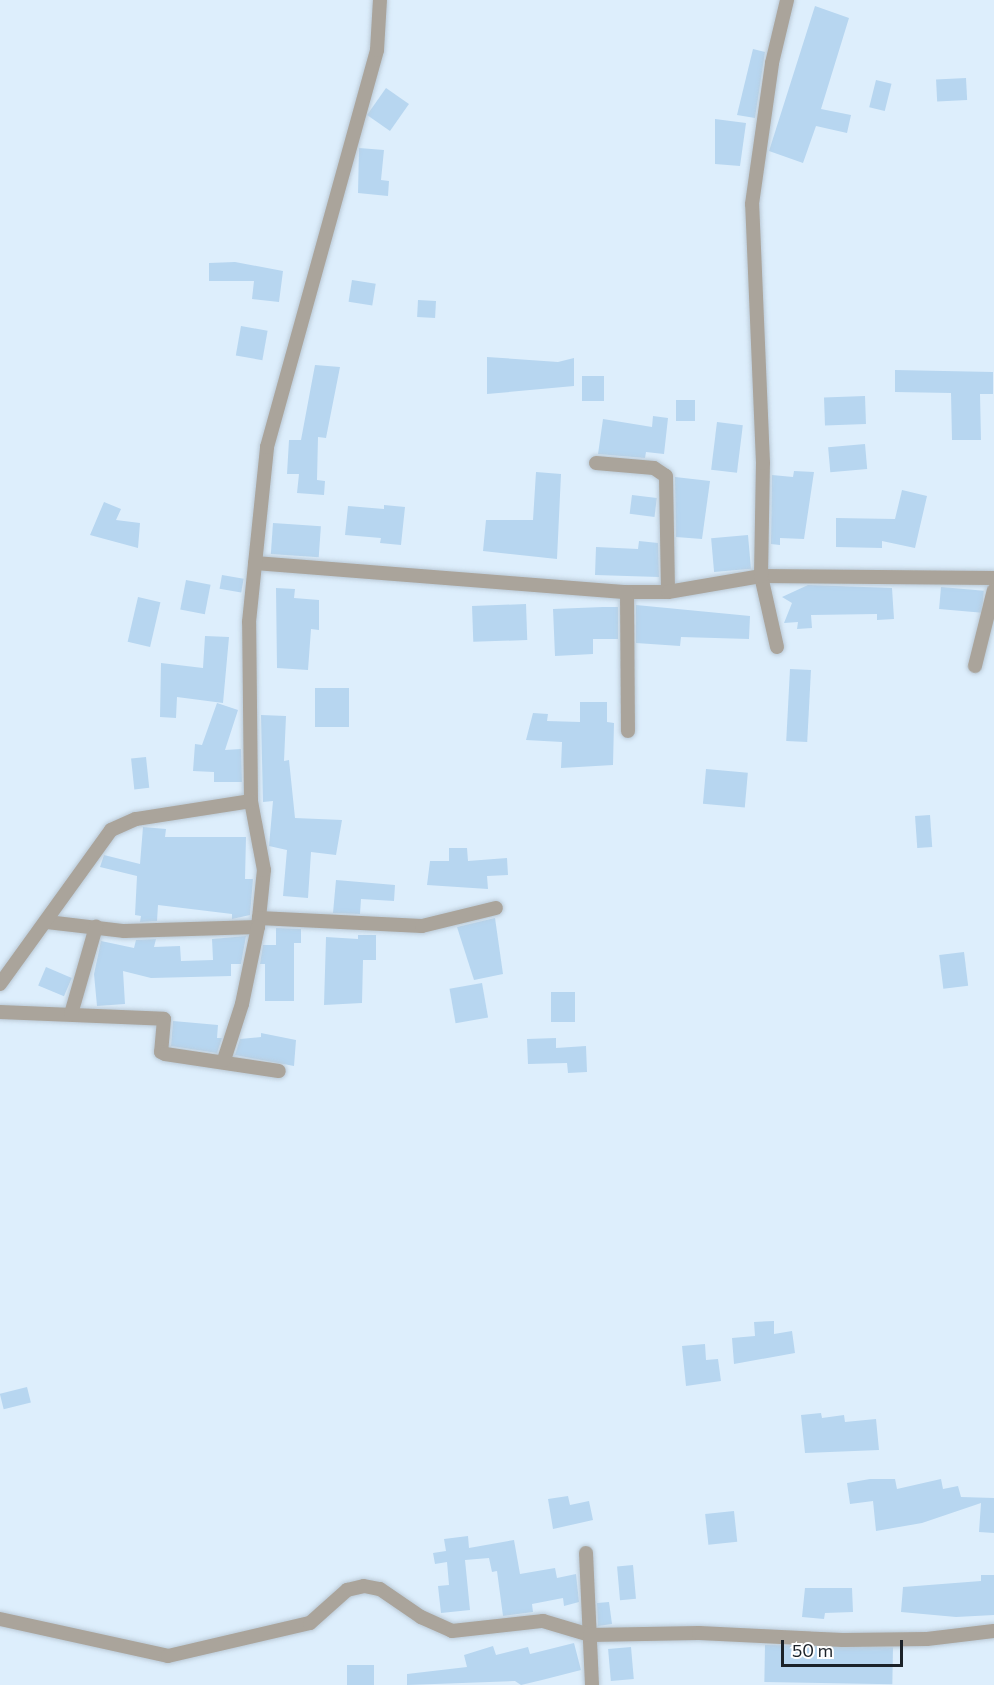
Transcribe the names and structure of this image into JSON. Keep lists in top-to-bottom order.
{
  "scale_bar": "50 m"
}
